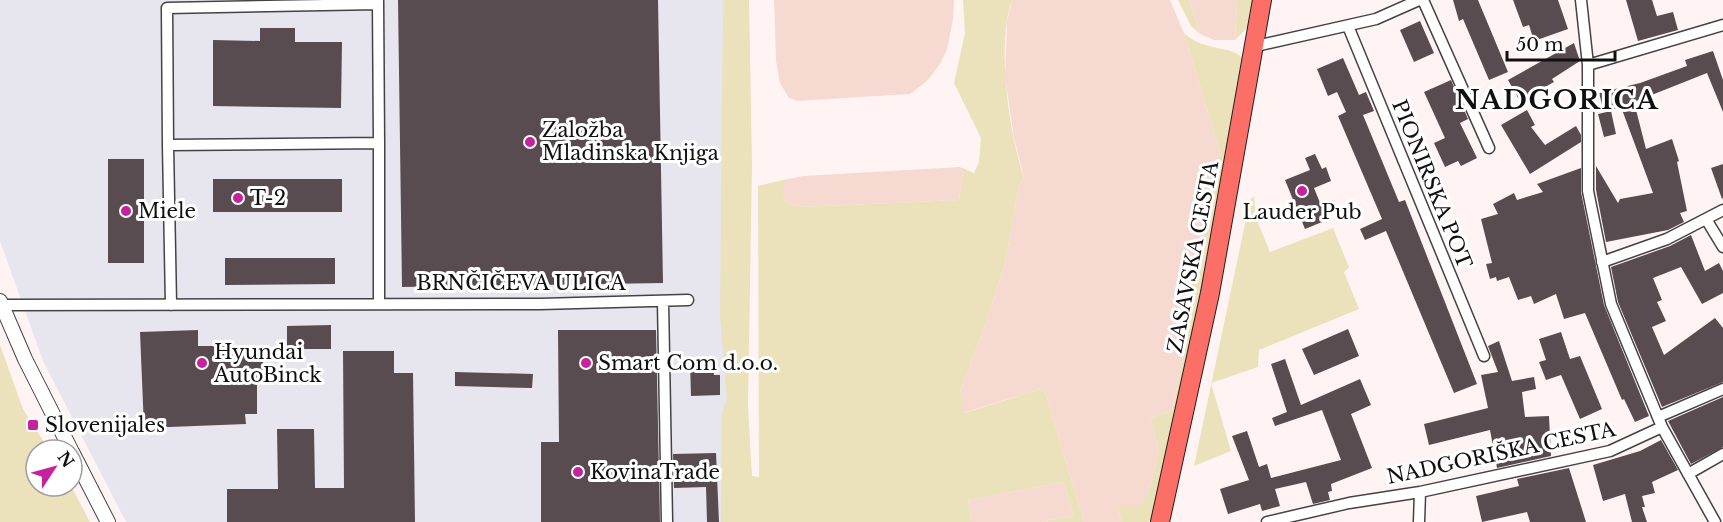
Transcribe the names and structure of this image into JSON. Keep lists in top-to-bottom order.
{
  "streets": {
    "main road": ["ZASAVSKA CESTA"],
    "street": ["PIONIRSKA POT", "BRNČIČEVA ULICA", "NADGORIŠKA CESTA"]
  },
  "districts": ["NADGORICA"],
  "places": {
    "other": [
      "Založba Mladinska Knjiga",
      "Lauder Pub",
      "T-2",
      "Miele",
      "Hyundai AutoBinck",
      "Smart Com d.o.o.",
      "KovinaTrade"
    ],
    "transit": ["Slovenijales"]
  },
  "scale_bar": "50 m",
  "north": "top right"
}
